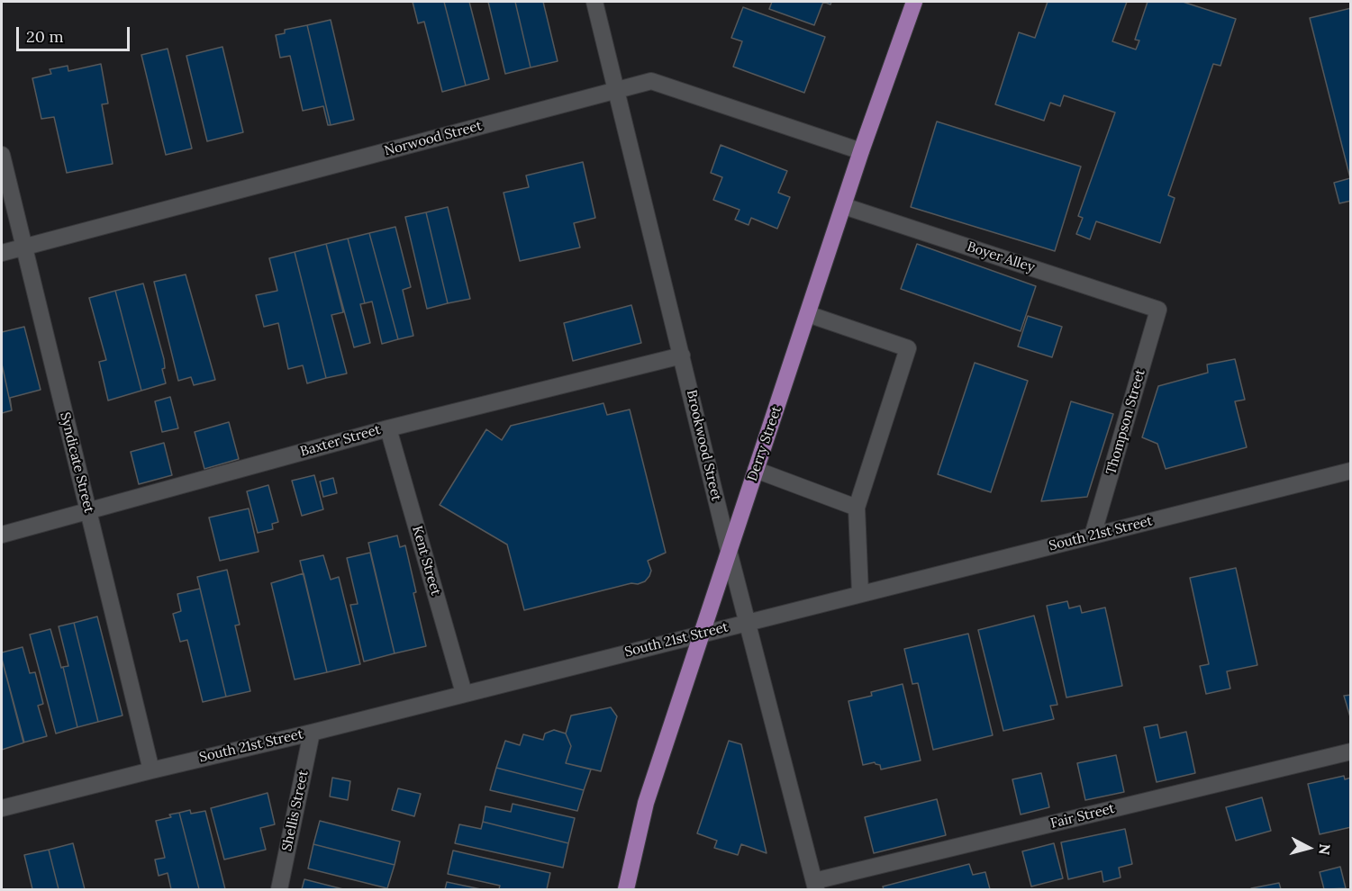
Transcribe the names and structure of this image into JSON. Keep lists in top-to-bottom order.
{
  "streets": {
    "main road": ["Derry Street"],
    "street": [
      "Norwood Street",
      "Boyer Alley",
      "Thompson Street",
      "Baxter Street",
      "Brookwood Street",
      "Syndicate Street",
      "South 21st Street",
      "Kent Street",
      "Shellis Street",
      "Fair Street"
    ]
  },
  "crossings": [
    ["Norwood Street", "Derry Street"],
    ["Norwood Street", "Brookwood Street"],
    ["Norwood Street", "Syndicate Street"],
    ["Boyer Alley", "Thompson Street"],
    ["Boyer Alley", "Derry Street"],
    ["Thompson Street", "South 21st Street"],
    ["Baxter Street", "Brookwood Street"],
    ["Baxter Street", "Syndicate Street"],
    ["Baxter Street", "Kent Street"],
    ["Derry Street", "Brookwood Street"],
    ["Derry Street", "South 21st Street"],
    ["Brookwood Street", "South 21st Street"],
    ["Brookwood Street", "Fair Street"],
    ["Syndicate Street", "South 21st Street"],
    ["South 21st Street", "Kent Street"],
    ["South 21st Street", "Shellis Street"]
  ],
  "scale_bar": "20 m",
  "north": "right"
}
